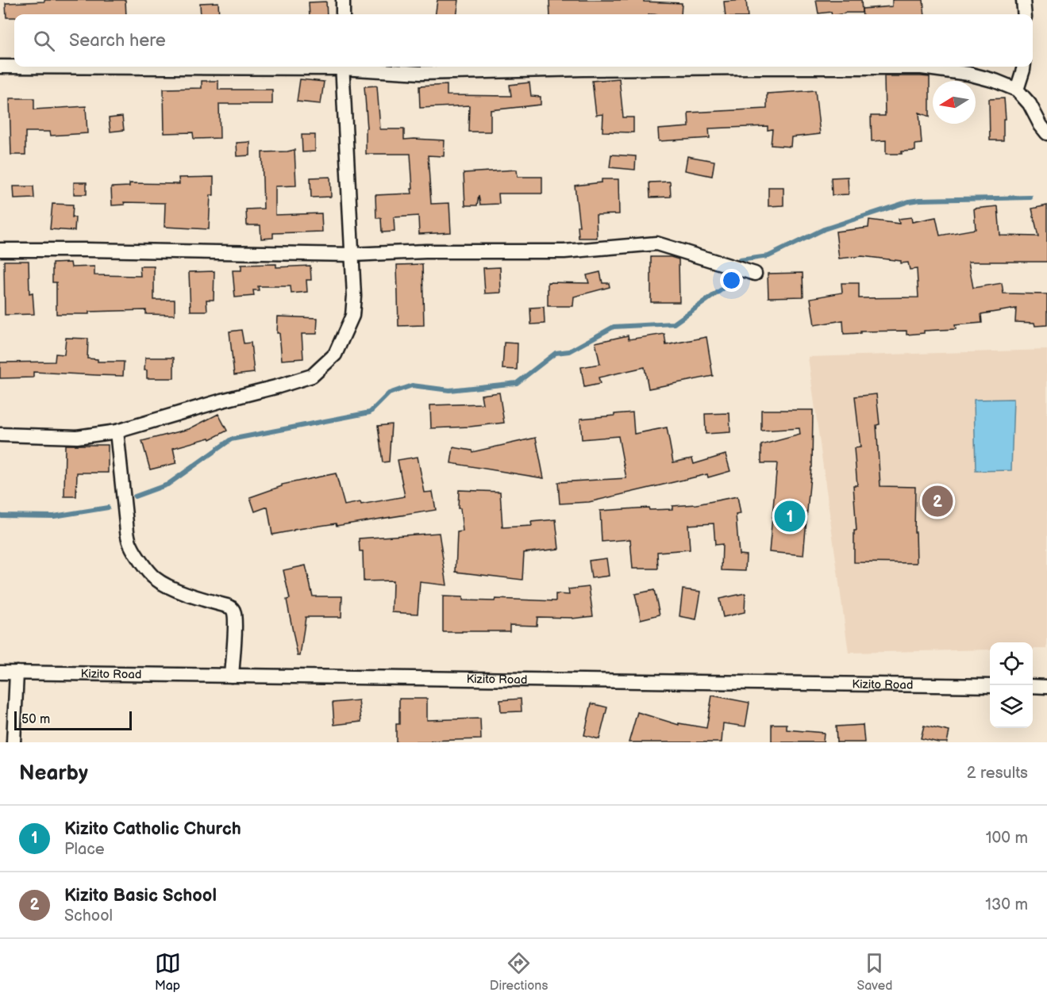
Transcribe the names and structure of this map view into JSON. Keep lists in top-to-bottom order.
{
  "streets": {
    "street": ["Kizito Road"]
  },
  "scale_bar": "50 m",
  "north": "left",
  "page": {
    "search": "Search here",
    "pins": ["2", "1"],
    "scale": "50 m",
    "heading": ["Nearby", "2 results"],
    "list": [
      {
        "mark": "1",
        "name": "Kizito Catholic Church",
        "note": "Place",
        "value": "100 m"
      },
      {
        "mark": "2",
        "name": "Kizito Basic School",
        "note": "School",
        "value": "130 m"
      }
    ],
    "nav": ["Map", "Directions", "Saved"]
  }
}
